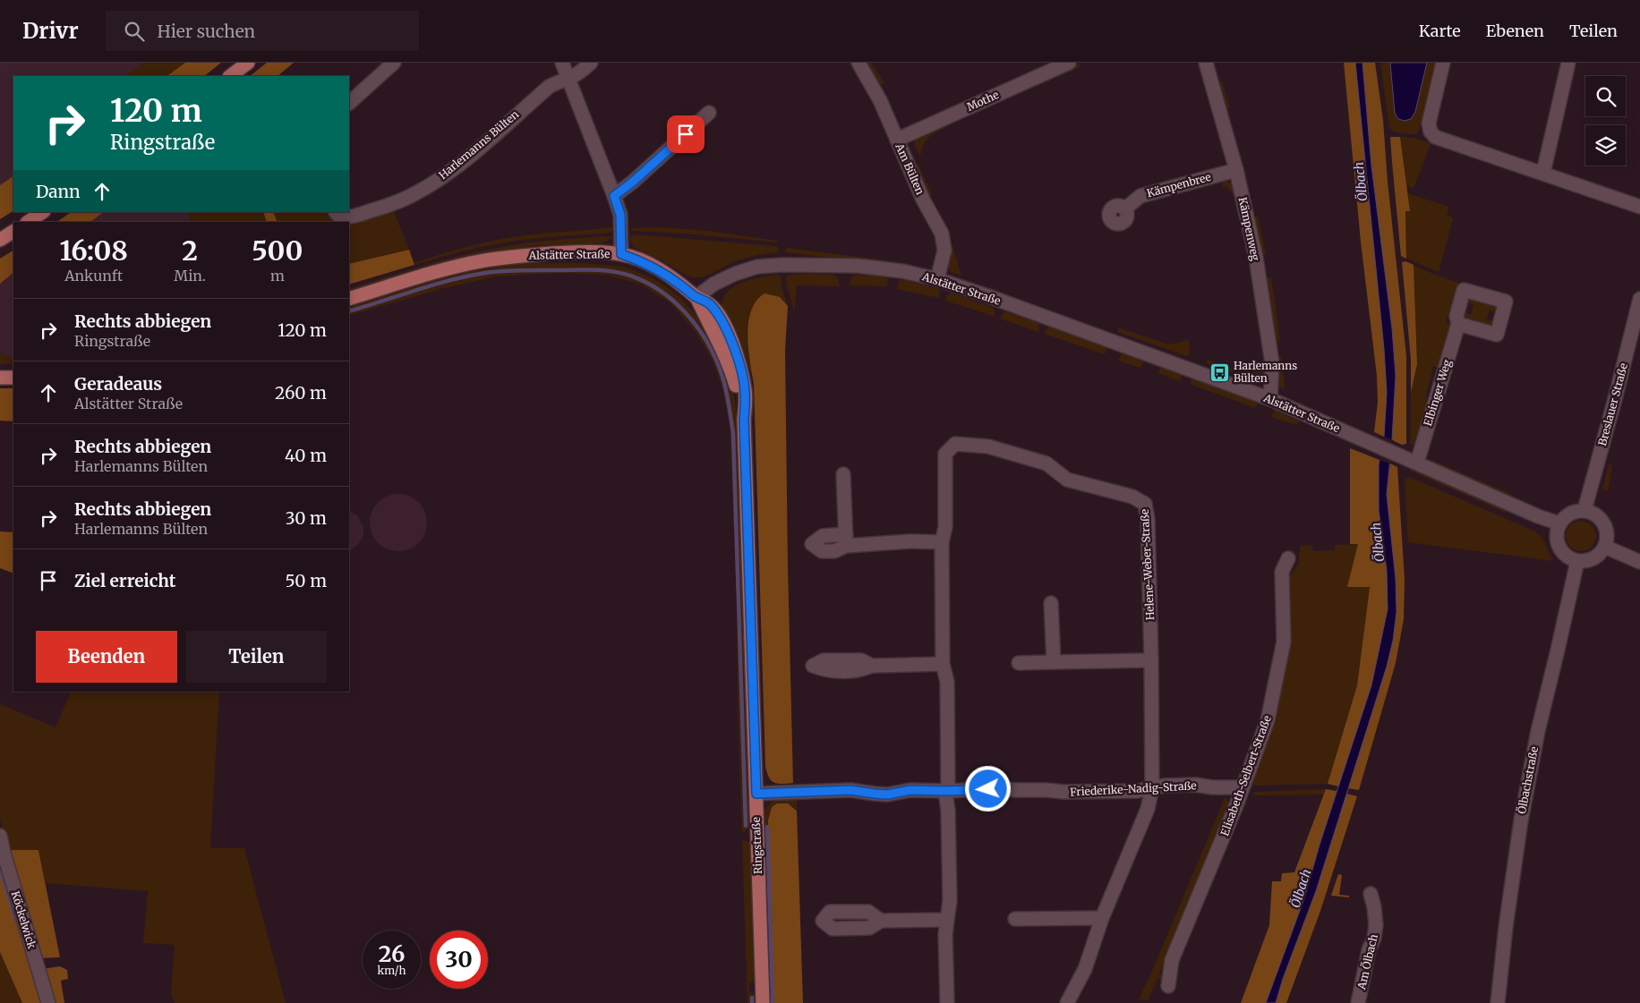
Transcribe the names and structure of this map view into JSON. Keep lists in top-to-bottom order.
{
  "streets": {
    "main road": ["Alstätter Straße", "Ringstraße"],
    "street": [
      "Mothe",
      "Harlemanns Bülten",
      "Am Bülten",
      "Kämpenbree",
      "Kämpenweg",
      "Elbinger Weg",
      "Breslauer Straße",
      "Helene-Weber-Straße",
      "Elisabeth-Selbert-Straße",
      "Ölbachstraße",
      "Friederike-Nadig-Straße",
      "Köckelwick",
      "Am Ölbach"
    ]
  },
  "crossings": [
    ["Mothe", "Am Bülten"],
    ["Am Bülten", "Alstätter Straße"],
    ["Kämpenbree", "Kämpenweg"],
    ["Kämpenweg", "Alstätter Straße"],
    ["Alstätter Straße", "Elbinger Weg"],
    ["Alstätter Straße", "Breslauer Straße"],
    ["Alstätter Straße", "Ölbachstraße"],
    ["Alstätter Straße", "Ringstraße"],
    ["Breslauer Straße", "Ölbachstraße"],
    ["Helene-Weber-Straße", "Friederike-Nadig-Straße"],
    ["Elisabeth-Selbert-Straße", "Friederike-Nadig-Straße"],
    ["Friederike-Nadig-Straße", "Ringstraße"]
  ],
  "water": ["Ölbach"],
  "places": {
    "bus stop": ["Harlemanns Bülten"]
  },
  "page": {
    "header": "Drivr",
    "search": "Hier suchen",
    "nav": ["Karte", "Ebenen", "Teilen"],
    "turn": ["120 m", "Ringstraße"],
    "then": "Dann",
    "eta": [
      "16:08",
      "Ankunft",
      "2",
      "Min.",
      "500",
      "m"
    ],
    "list": [
      {
        "name": "Rechts abbiegen",
        "note": "Ringstraße",
        "value": "120 m"
      },
      {
        "name": "Geradeaus",
        "note": "Alstätter Straße",
        "value": "260 m"
      },
      {
        "name": "Rechts abbiegen",
        "note": "Harlemanns Bülten",
        "value": "40 m"
      },
      {
        "name": "Rechts abbiegen",
        "note": "Harlemanns Bülten",
        "value": "30 m"
      },
      {
        "name": "Ziel erreicht",
        "value": "50 m"
      }
    ],
    "buttons": ["Beenden", "Teilen"],
    "speed": "26 km/h",
    "limit": "30"
  }
}
